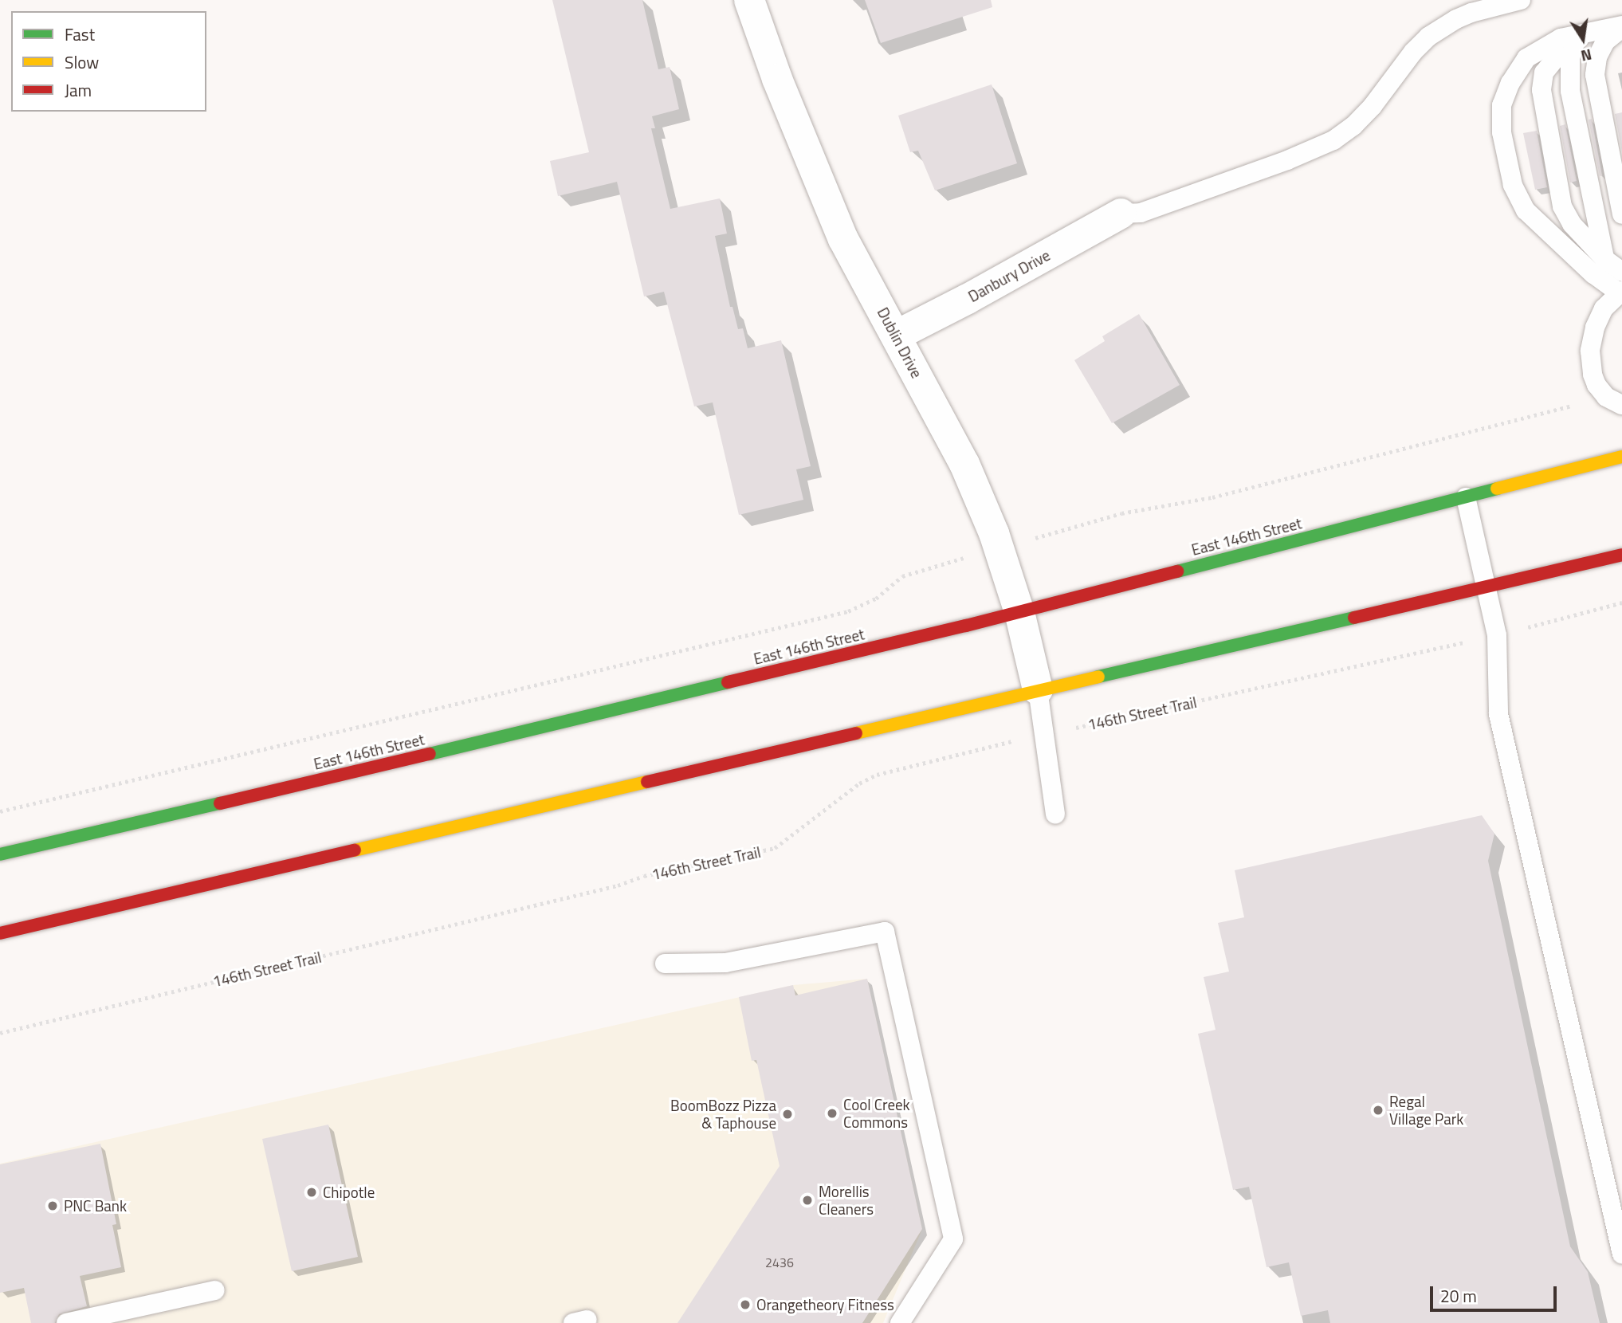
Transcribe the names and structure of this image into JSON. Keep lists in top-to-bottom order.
{
  "streets": {
    "main road": ["East 146th Street"],
    "street": ["Danbury Drive", "Dublin Drive"],
    "path": ["146th Street Trail"]
  },
  "crossings": [
    ["Danbury Drive", "Dublin Drive"],
    ["Dublin Drive", "East 146th Street"]
  ],
  "places": [
    "Regal Village Park",
    "Cool Creek Commons",
    "BoomBozz Pizza & Taphouse",
    "Chipotle",
    "Morellis Cleaners",
    "PNC Bank",
    "Orangetheory Fitness"
  ],
  "house_numbers": ["2436"],
  "legend": ["Fast", "Slow", "Jam"],
  "scale_bar": "20 m",
  "north": "bottom"
}
